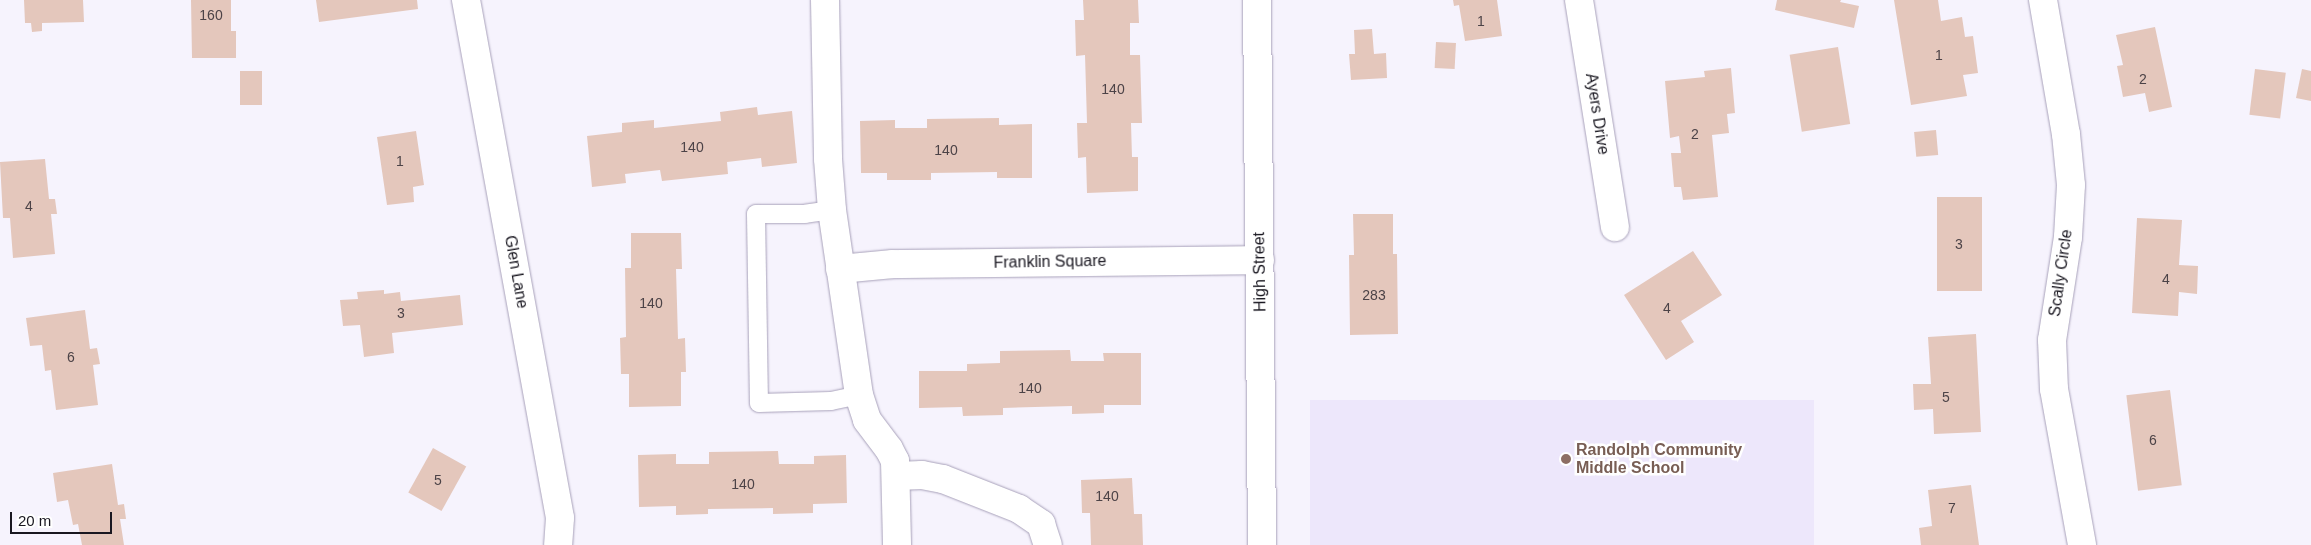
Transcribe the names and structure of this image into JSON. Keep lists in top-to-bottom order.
{
  "streets": {
    "street": [
      "Ayers Drive",
      "Franklin Square",
      "Glen Lane",
      "High Street",
      "Scally Circle"
    ]
  },
  "crossings": [
    ["Franklin Square", "High Street"]
  ],
  "places": ["Randolph Community Middle School"],
  "house_numbers": [
    "160",
    "1",
    "1",
    "2",
    "140",
    "2",
    "140",
    "140",
    "1",
    "4",
    "3",
    "4",
    "283",
    "140",
    "4",
    "3",
    "6",
    "140",
    "5",
    "6",
    "5",
    "140",
    "140",
    "7"
  ],
  "scale_bar": "20 m"
}
